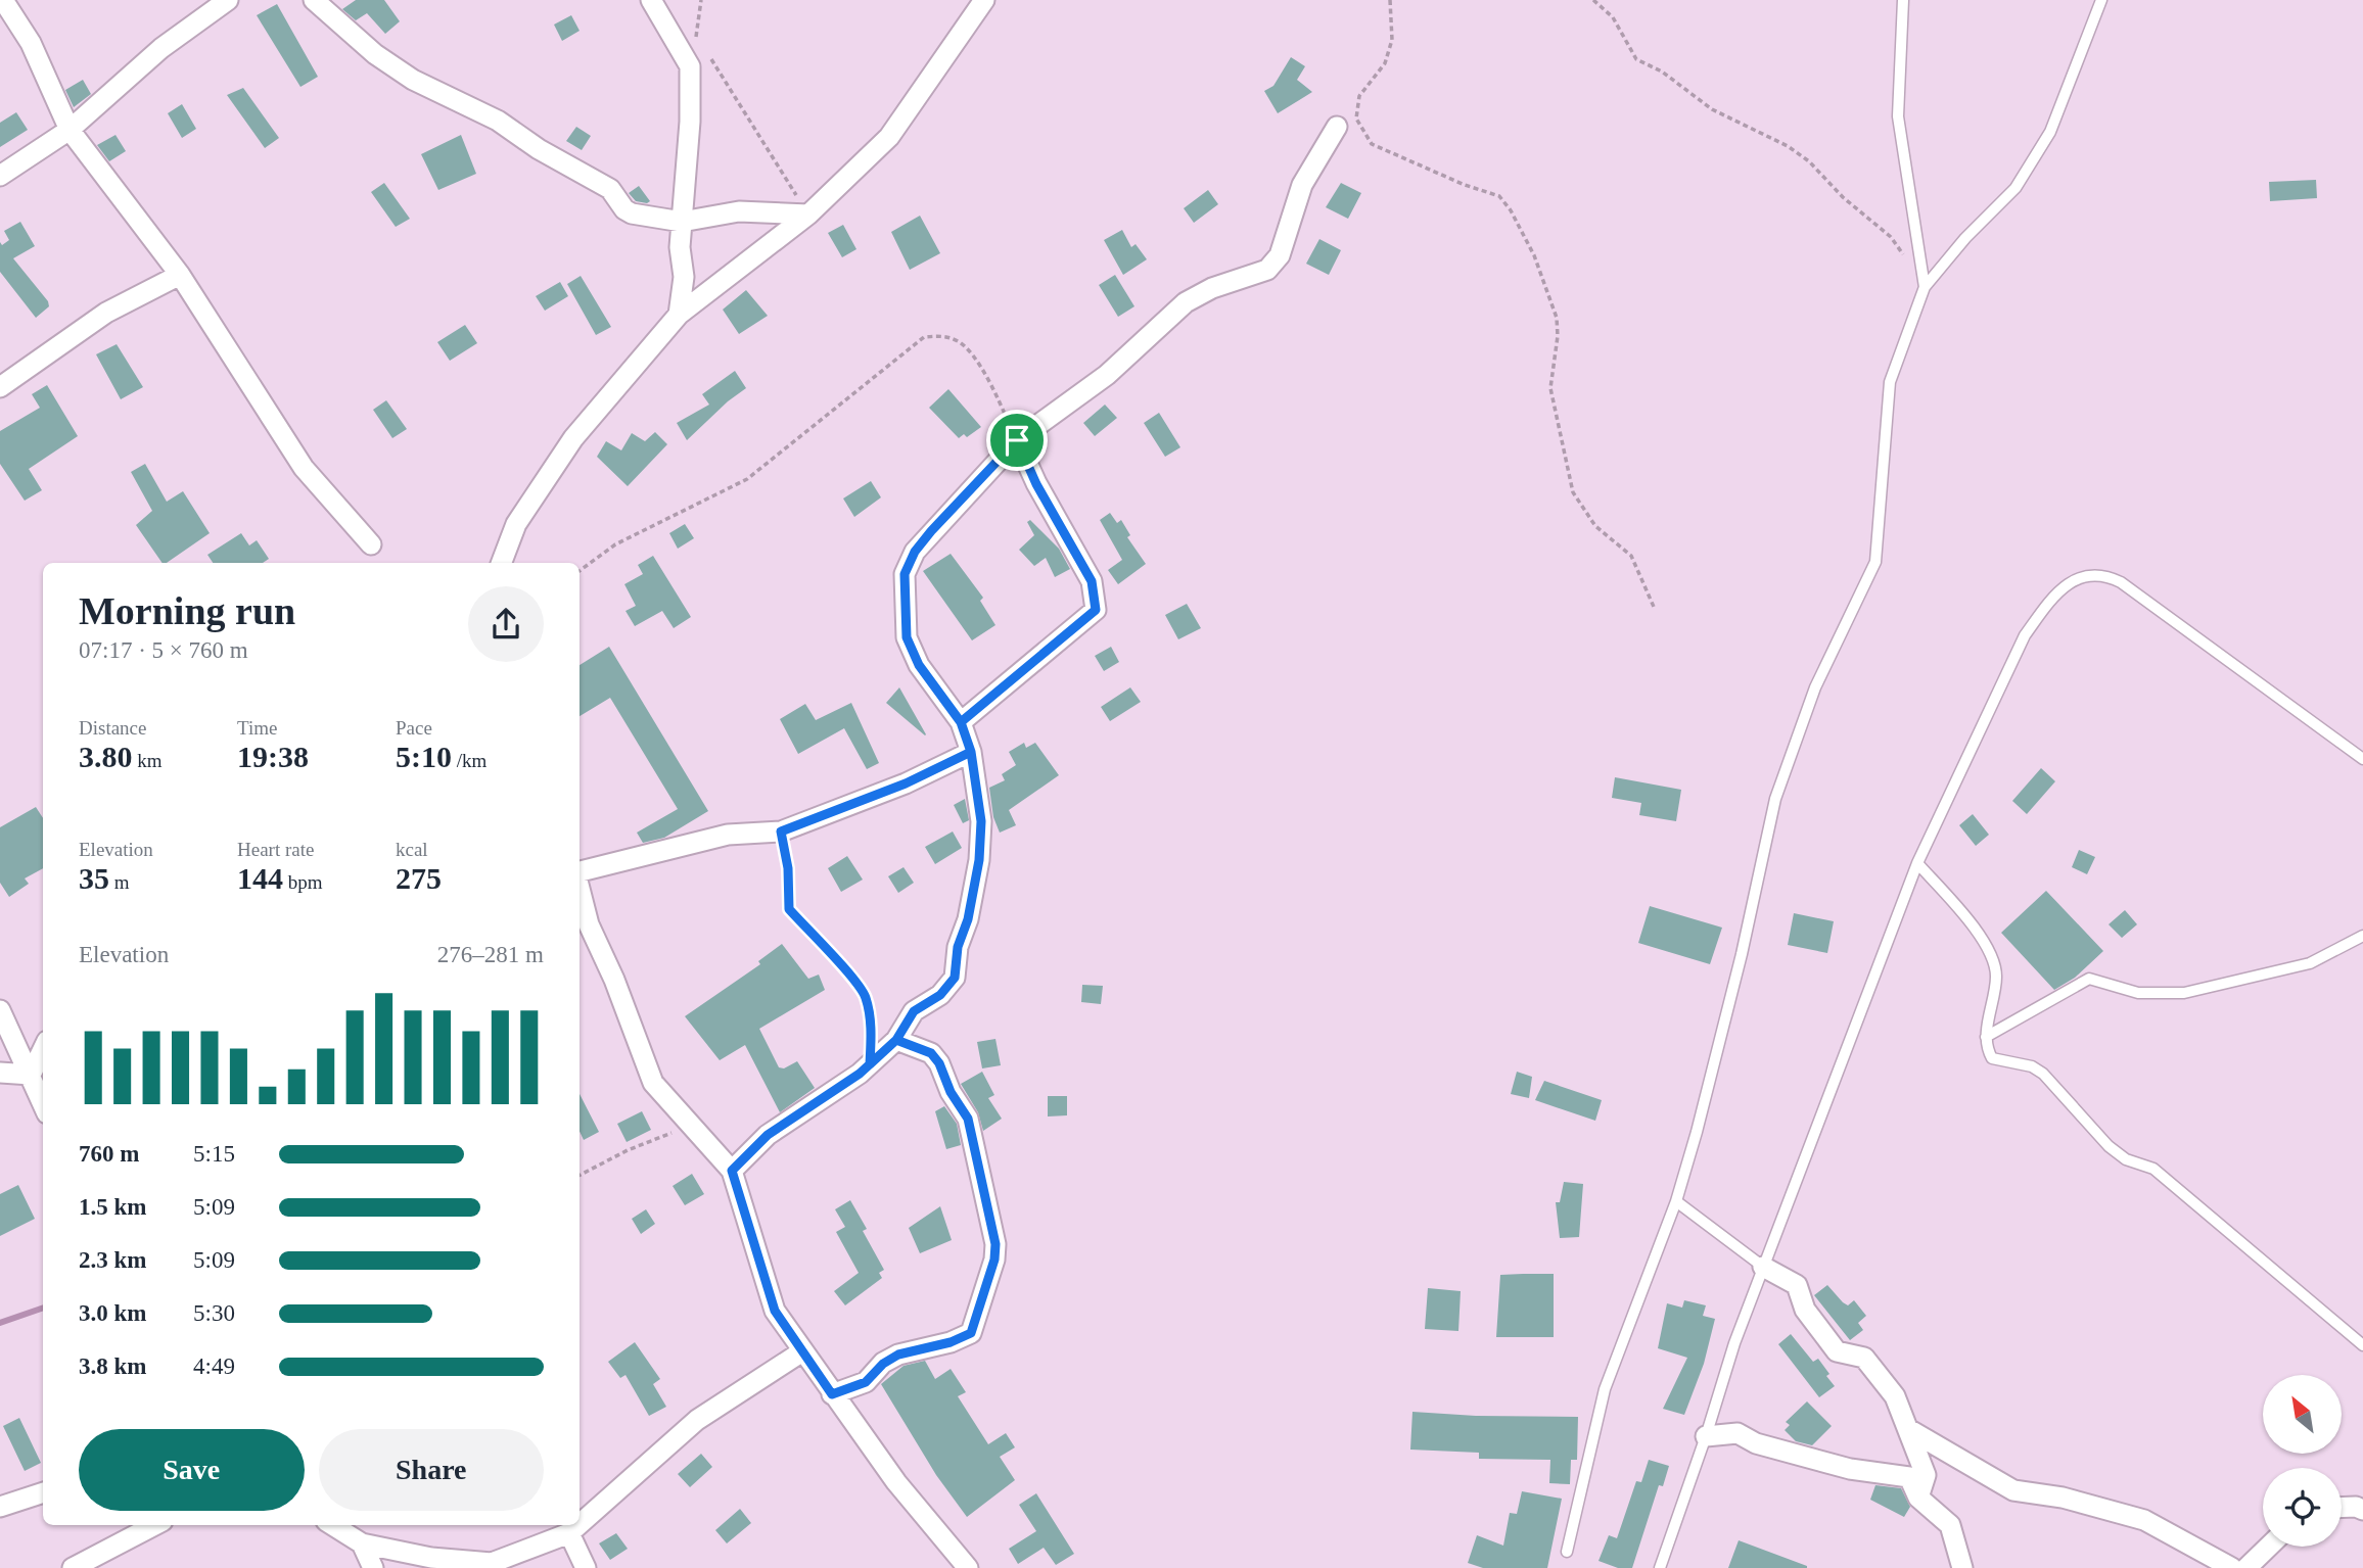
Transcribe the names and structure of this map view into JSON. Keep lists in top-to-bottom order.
{
  "north": "top left",
  "page": {
    "heading": ["Morning run", "07:17 · 5 × 760 m"],
    "stats": [
      ["Distance", "3.80 km"],
      ["Time", "19:38"],
      ["Pace", "5:10 /km"],
      ["Elevation", "35 m"],
      ["Heart rate", "144 bpm"],
      ["kcal", "275"]
    ],
    "chart": ["Elevation", "276–281 m"],
    "list": [
      {
        "name": "760 m",
        "note": "5:15"
      },
      {
        "name": "1.5 km",
        "note": "5:09"
      },
      {
        "name": "2.3 km",
        "note": "5:09"
      },
      {
        "name": "3.0 km",
        "note": "5:30"
      },
      {
        "name": "3.8 km",
        "note": "4:49"
      }
    ],
    "buttons": ["Save", "Share"]
  }
}
